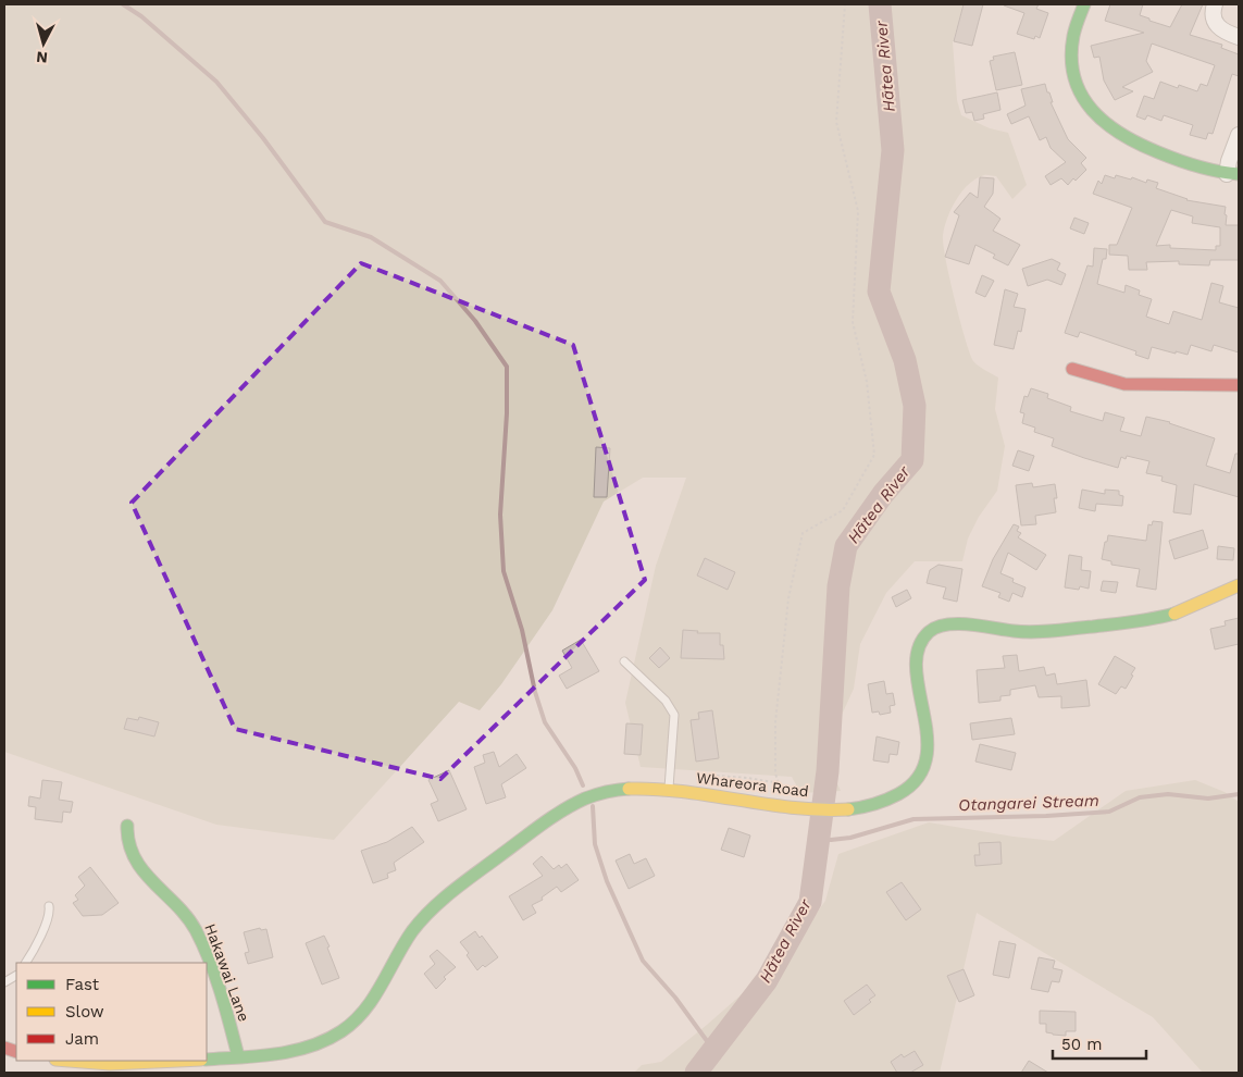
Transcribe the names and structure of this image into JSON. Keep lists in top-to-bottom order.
{
  "streets": {
    "street": ["Whareora Road", "Hakawai Lane"]
  },
  "crossings": [
    ["Whareora Road", "Hakawai Lane"]
  ],
  "water": ["Hātea River", "Otangarei Stream"],
  "legend": ["Fast", "Slow", "Jam"],
  "scale_bar": "50 m",
  "north": "bottom"
}
